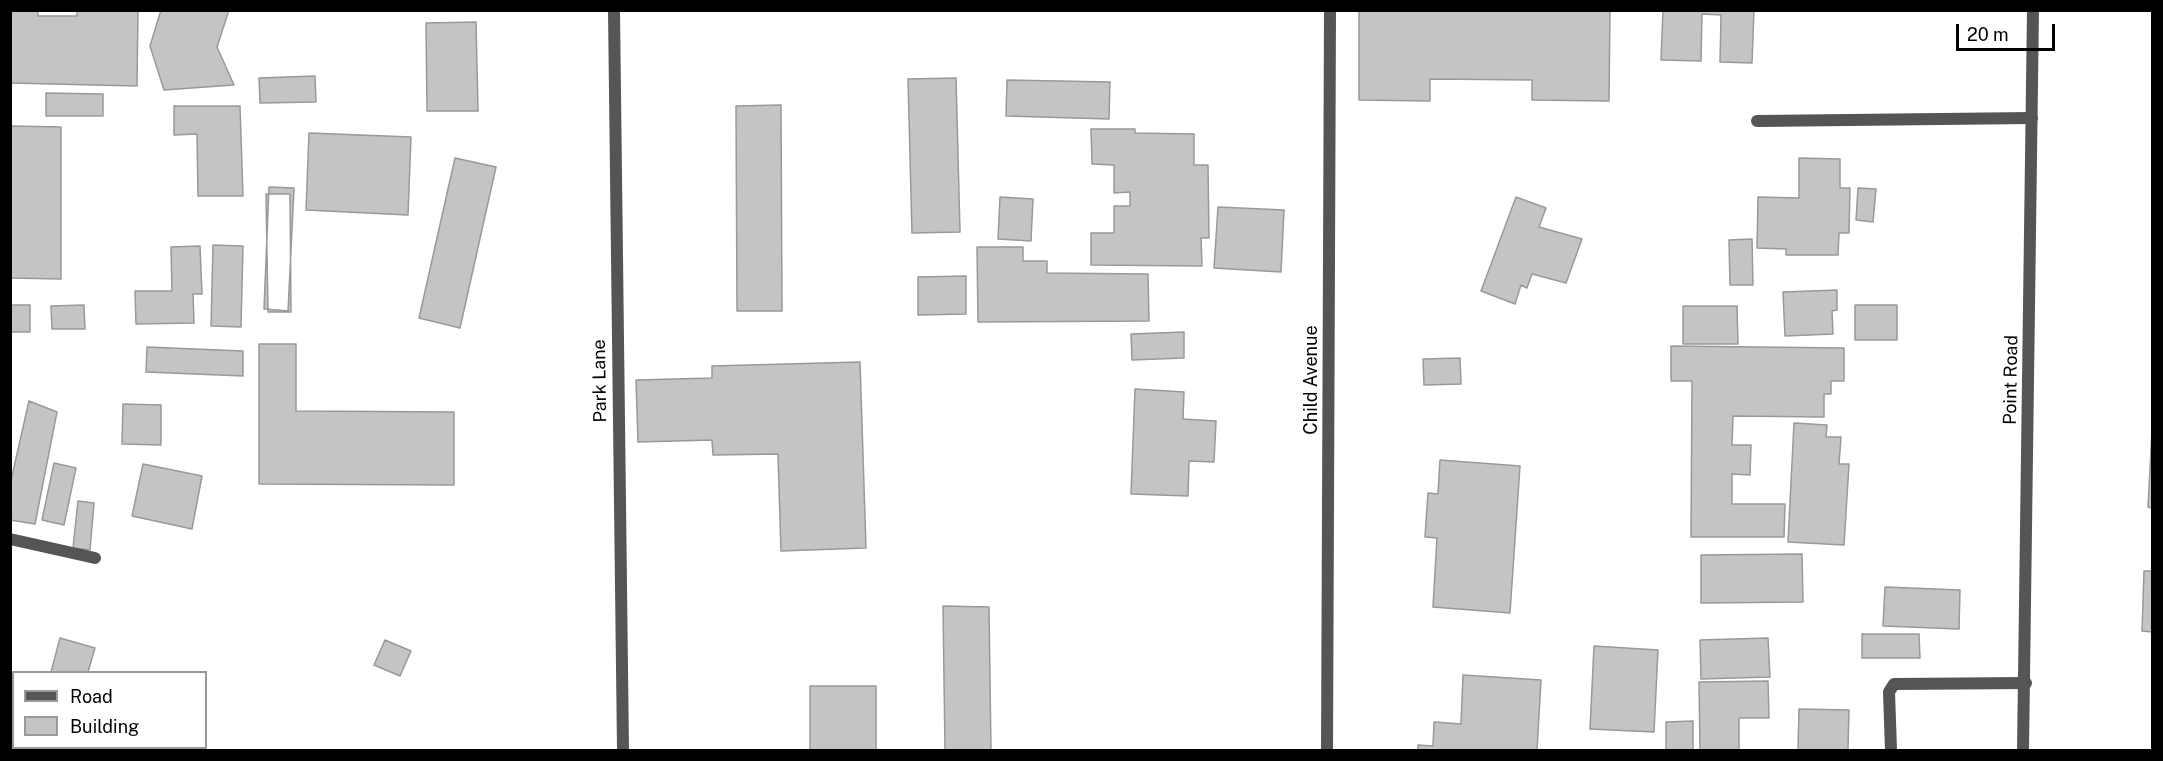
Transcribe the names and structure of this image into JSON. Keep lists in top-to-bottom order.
{
  "streets": {
    "street": ["Child Avenue", "Point Road", "Park Lane"]
  },
  "legend": ["Road", "Building"],
  "scale_bar": "20 m"
}
